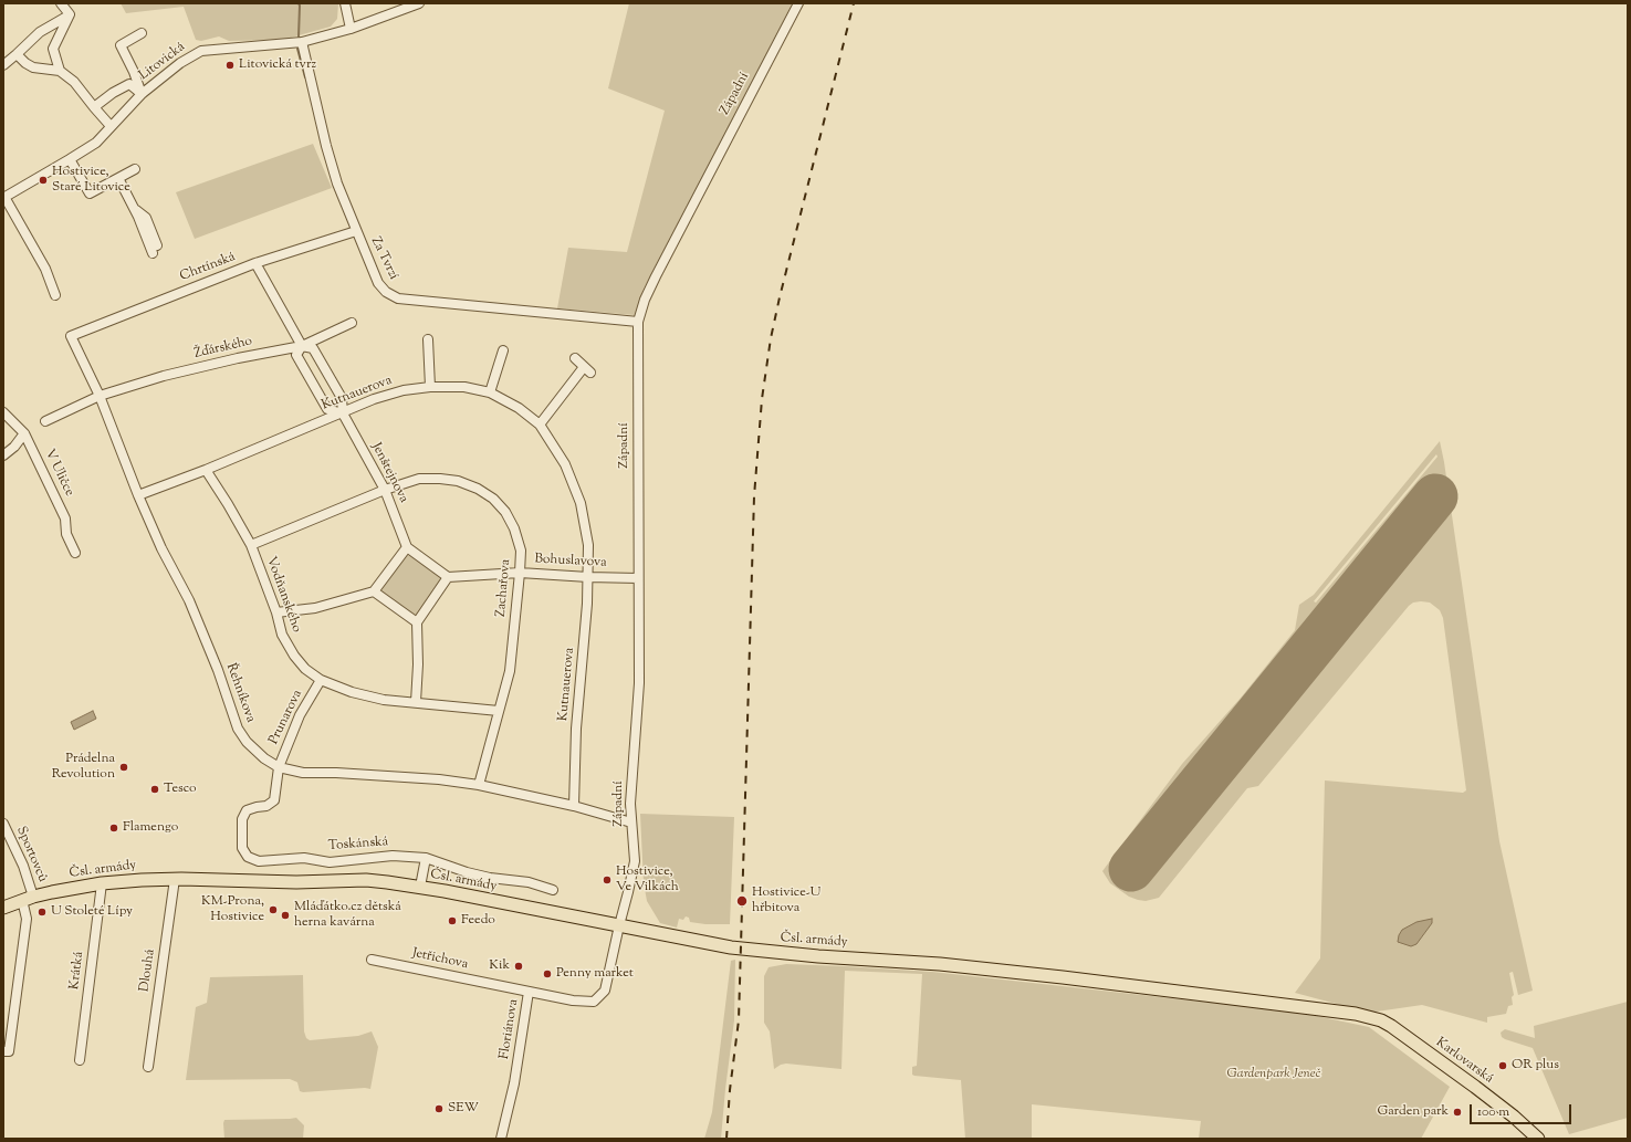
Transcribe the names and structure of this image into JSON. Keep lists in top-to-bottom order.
{
  "streets": {
    "main road": ["Čsl. armády", "Karlovarská"],
    "street": [
      "Litovická",
      "Západní",
      "Za Tvrzí",
      "Chrtínská",
      "Žďárského",
      "Kutnauerova",
      "V Uličce",
      "Jenštejnova",
      "Bohuslavova",
      "Zachařova",
      "Vodňanského",
      "Řehníkova",
      "Prunarova",
      "Toskánská",
      "Sportovců",
      "Jetřichova",
      "Krátká",
      "Dlouhá",
      "Floriánova"
    ]
  },
  "crossings": [
    ["Litovická", "Za Tvrzí"],
    ["Západní", "Za Tvrzí"],
    ["Západní", "Bohuslavova"],
    ["Západní", "Řehníkova"],
    ["Západní", "Čsl. armády"],
    ["Západní", "Floriánova"],
    ["Za Tvrzí", "Chrtínská"],
    ["Chrtínská", "Jenštejnova"],
    ["Chrtínská", "Řehníkova"],
    ["Žďárského", "Jenštejnova"],
    ["Žďárského", "Řehníkova"],
    ["Kutnauerova", "Jenštejnova"],
    ["Kutnauerova", "Bohuslavova"],
    ["Kutnauerova", "Vodňanského"],
    ["Kutnauerova", "Řehníkova"],
    ["Jenštejnova", "Zachařova"],
    ["Bohuslavova", "Zachařova"],
    ["Zachařova", "Vodňanského"],
    ["Zachařova", "Řehníkova"],
    ["Vodňanského", "Prunarova"],
    ["Řehníkova", "Prunarova"],
    ["Řehníkova", "Toskánská"],
    ["Prunarova", "Toskánská"],
    ["Sportovců", "Čsl. armády"],
    ["Čsl. armády", "Krátká"],
    ["Čsl. armády", "Dlouhá"],
    ["Čsl. armády", "Floriánova"],
    ["Čsl. armády", "Karlovarská"],
    ["Jetřichova", "Floriánova"]
  ],
  "parks": ["Gardenpark Jeneč"],
  "places": [
    "Litovická tvrz",
    "Hostivice, Staré Litovice",
    "Prádelna Revolution",
    "Tesco",
    "Flamengo",
    "Hostivice, Ve Vilkách",
    "Hostivice-U hřbitova",
    "KM-Prona, Hostivice",
    "U Stoleté Lípy",
    "Mláďátko.cz dětská herna kavárna",
    "Feedo",
    "Kik",
    "Penny market",
    "OR plus",
    "SEW",
    "Garden park"
  ],
  "scale_bar": "100 m"
}
